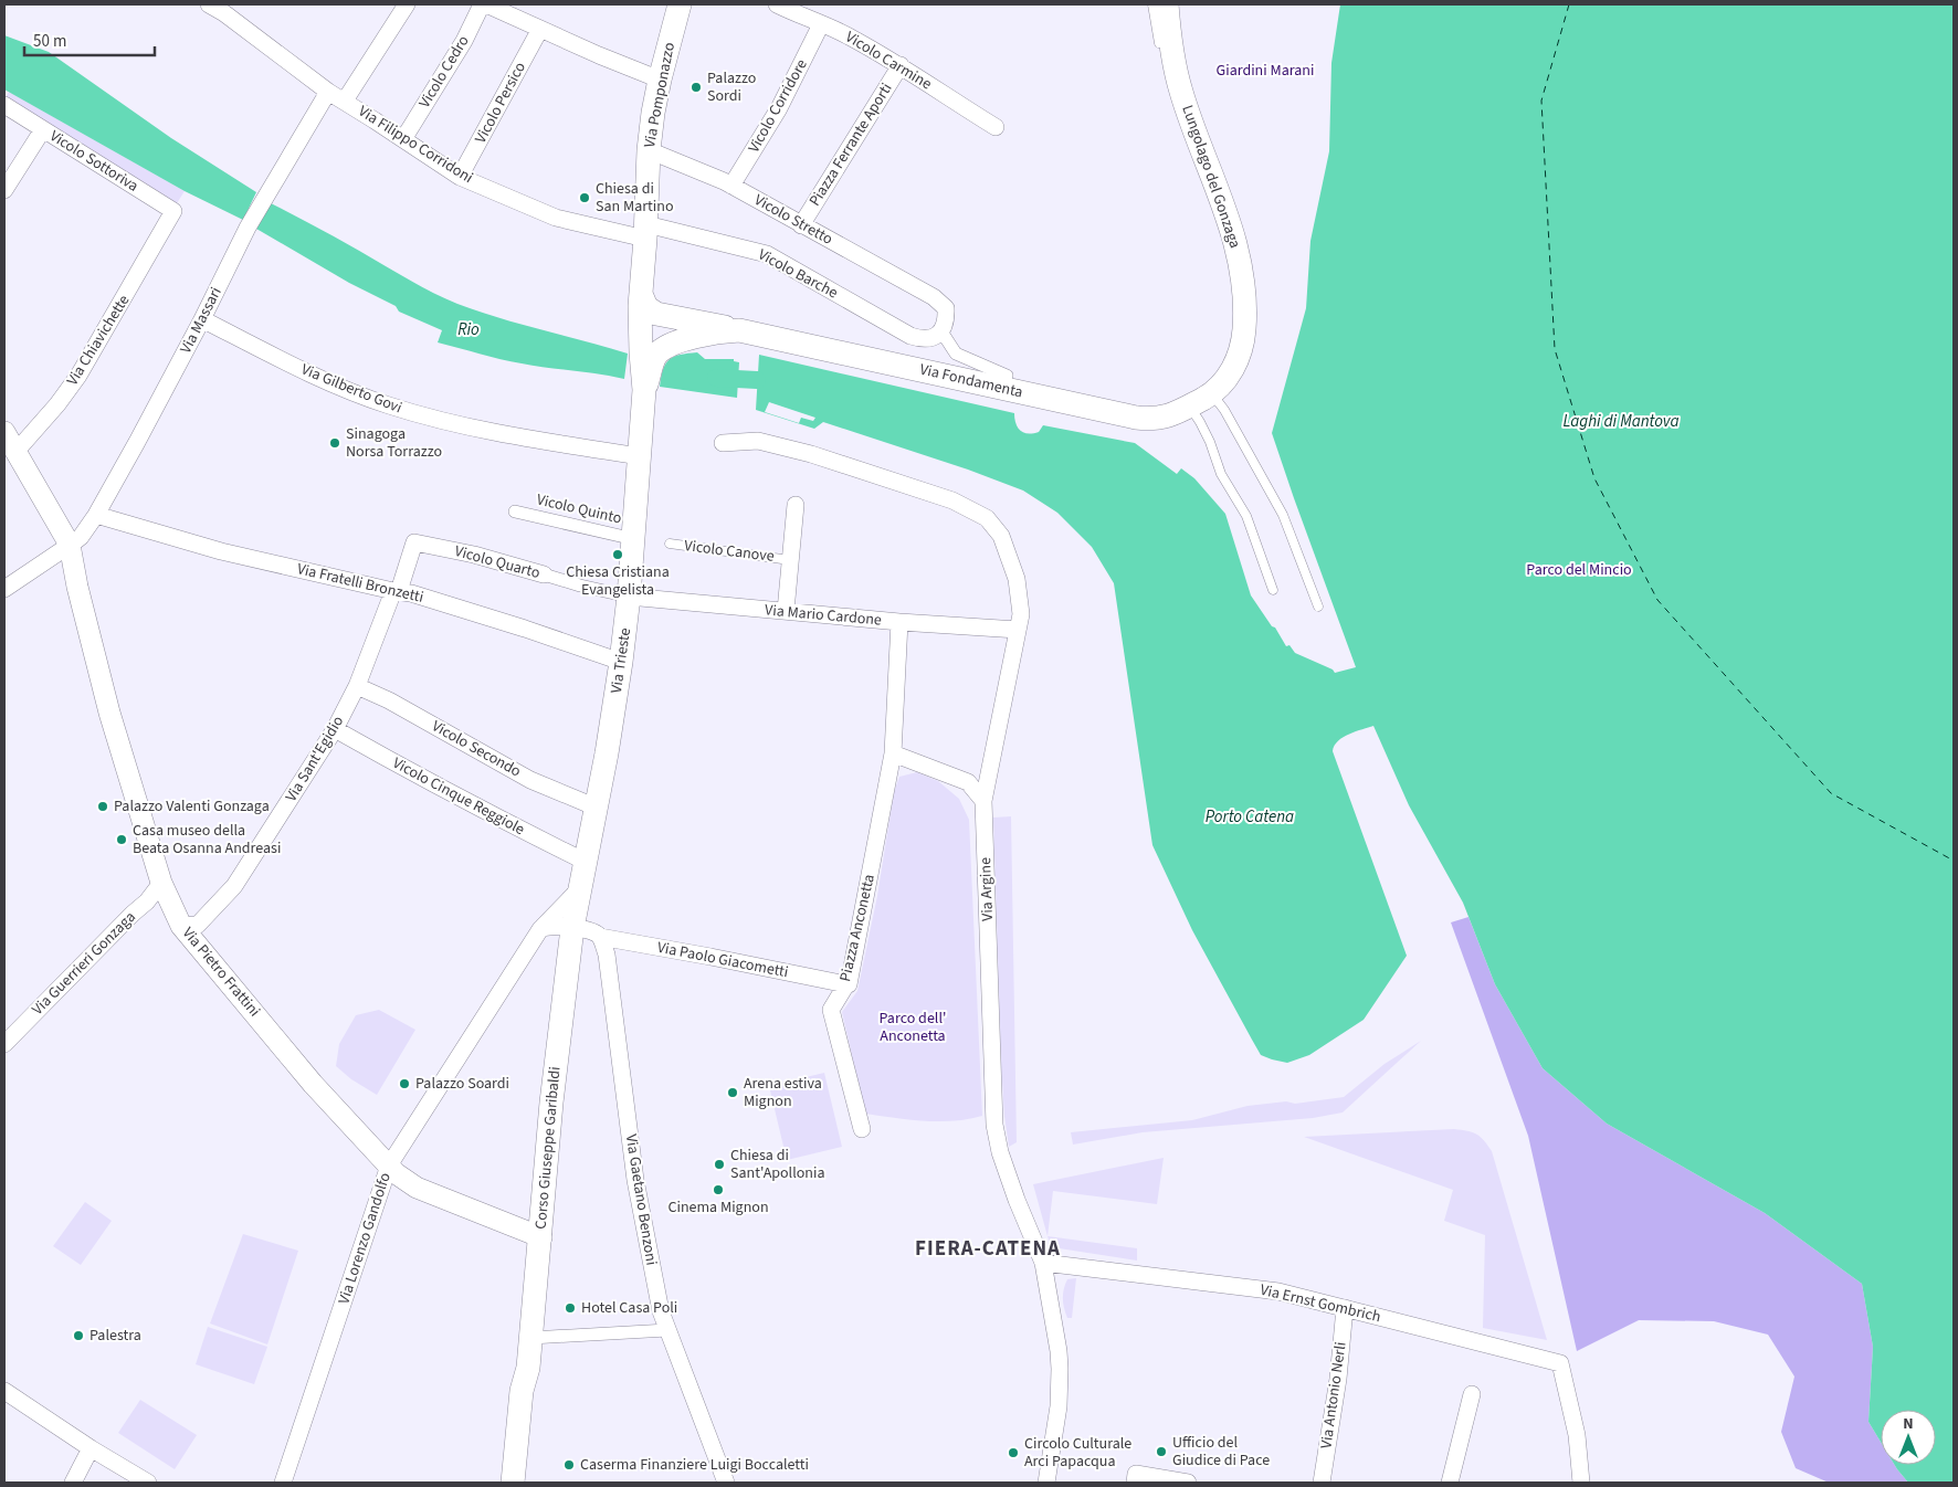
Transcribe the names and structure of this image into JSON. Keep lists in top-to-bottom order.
{
  "streets": {
    "main road": [
      "Via Pomponazzo",
      "Lungolago del Gonzaga",
      "Via Fondamenta",
      "Via Trieste",
      "Corso Giuseppe Garibaldi"
    ],
    "street": [
      "Vicolo Carmine",
      "Vicolo Cedro",
      "Vicolo Persico",
      "Vicolo Corridore",
      "Via Filippo Corridoni",
      "Piazza Ferrante Aporti",
      "Vicolo Sottoriva",
      "Vicolo Stretto",
      "Vicolo Barche",
      "Via Massari",
      "Via Chiavichette",
      "Via Gilberto Govi",
      "Vicolo Quinto",
      "Vicolo Canove",
      "Vicolo Quarto",
      "Via Fratelli Bronzetti",
      "Via Mario Cardone",
      "Vicolo Secondo",
      "Via Sant'Egidio",
      "Vicolo Cinque Reggiole",
      "Via Argine",
      "Piazza Anconetta",
      "Via Paolo Giacometti",
      "Via Guerrieri Gonzaga",
      "Via Pietro Frattini",
      "Via Gaetano Benzoni",
      "Via Lorenzo Gandolfo",
      "Via Ernst Gombrich",
      "Via Antonio Nerli"
    ]
  },
  "crossings": [
    ["Vicolo Carmine", "Vicolo Corridore"],
    ["Vicolo Carmine", "Piazza Ferrante Aporti"],
    ["Vicolo Cedro", "Via Filippo Corridoni"],
    ["Via Pomponazzo", "Via Filippo Corridoni"],
    ["Via Pomponazzo", "Vicolo Stretto"],
    ["Via Pomponazzo", "Vicolo Barche"],
    ["Via Pomponazzo", "Via Fondamenta"],
    ["Via Pomponazzo", "Via Trieste"],
    ["Vicolo Persico", "Via Filippo Corridoni"],
    ["Vicolo Corridore", "Vicolo Stretto"],
    ["Via Filippo Corridoni", "Vicolo Barche"],
    ["Via Filippo Corridoni", "Via Massari"],
    ["Piazza Ferrante Aporti", "Vicolo Stretto"],
    ["Vicolo Sottoriva", "Via Chiavichette"],
    ["Lungolago del Gonzaga", "Via Fondamenta"],
    ["Vicolo Stretto", "Vicolo Barche"],
    ["Via Massari", "Via Gilberto Govi"],
    ["Via Massari", "Via Fratelli Bronzetti"],
    ["Via Massari", "Via Pietro Frattini"],
    ["Via Chiavichette", "Via Pietro Frattini"],
    ["Via Fondamenta", "Via Trieste"],
    ["Via Gilberto Govi", "Via Trieste"],
    ["Vicolo Quinto", "Via Trieste"],
    ["Vicolo Canove", "Via Mario Cardone"],
    ["Vicolo Quarto", "Via Fratelli Bronzetti"],
    ["Vicolo Quarto", "Via Mario Cardone"],
    ["Vicolo Quarto", "Via Trieste"],
    ["Vicolo Quarto", "Via Sant'Egidio"],
    ["Via Fratelli Bronzetti", "Via Trieste"],
    ["Via Fratelli Bronzetti", "Via Sant'Egidio"],
    ["Via Mario Cardone", "Via Trieste"],
    ["Via Mario Cardone", "Via Argine"],
    ["Via Mario Cardone", "Piazza Anconetta"],
    ["Via Trieste", "Vicolo Secondo"],
    ["Via Trieste", "Vicolo Cinque Reggiole"],
    ["Via Trieste", "Corso Giuseppe Garibaldi"],
    ["Via Trieste", "Via Lorenzo Gandolfo"],
    ["Vicolo Secondo", "Via Sant'Egidio"],
    ["Via Sant'Egidio", "Vicolo Cinque Reggiole"],
    ["Via Sant'Egidio", "Via Pietro Frattini"],
    ["Via Argine", "Via Ernst Gombrich"],
    ["Piazza Anconetta", "Via Paolo Giacometti"],
    ["Via Paolo Giacometti", "Via Gaetano Benzoni"],
    ["Via Guerrieri Gonzaga", "Via Pietro Frattini"],
    ["Via Pietro Frattini", "Corso Giuseppe Garibaldi"],
    ["Via Pietro Frattini", "Via Lorenzo Gandolfo"],
    ["Via Ernst Gombrich", "Via Antonio Nerli"]
  ],
  "districts": ["FIERA-CATENA"],
  "water": ["Rio", "Laghi di Mantova", "Porto Catena"],
  "parks": ["Giardini Marani", "Parco del Mincio", "Parco dell' Anconetta"],
  "places": [
    "Palazzo Sordi",
    "Chiesa di San Martino",
    "Sinagoga Norsa Torrazzo",
    "Chiesa Cristiana Evangelista",
    "Palazzo Valenti Gonzaga",
    "Casa museo della Beata Osanna Andreasi",
    "Palazzo Soardi",
    "Arena estiva Mignon",
    "Chiesa di Sant'Apollonia",
    "Cinema Mignon",
    "Hotel Casa Poli",
    "Palestra",
    "Ufficio del Giudice di Pace",
    "Circolo Culturale Arci Papacqua",
    "Caserma Finanziere Luigi Boccaletti"
  ],
  "scale_bar": "50 m",
  "north": "top"
}
